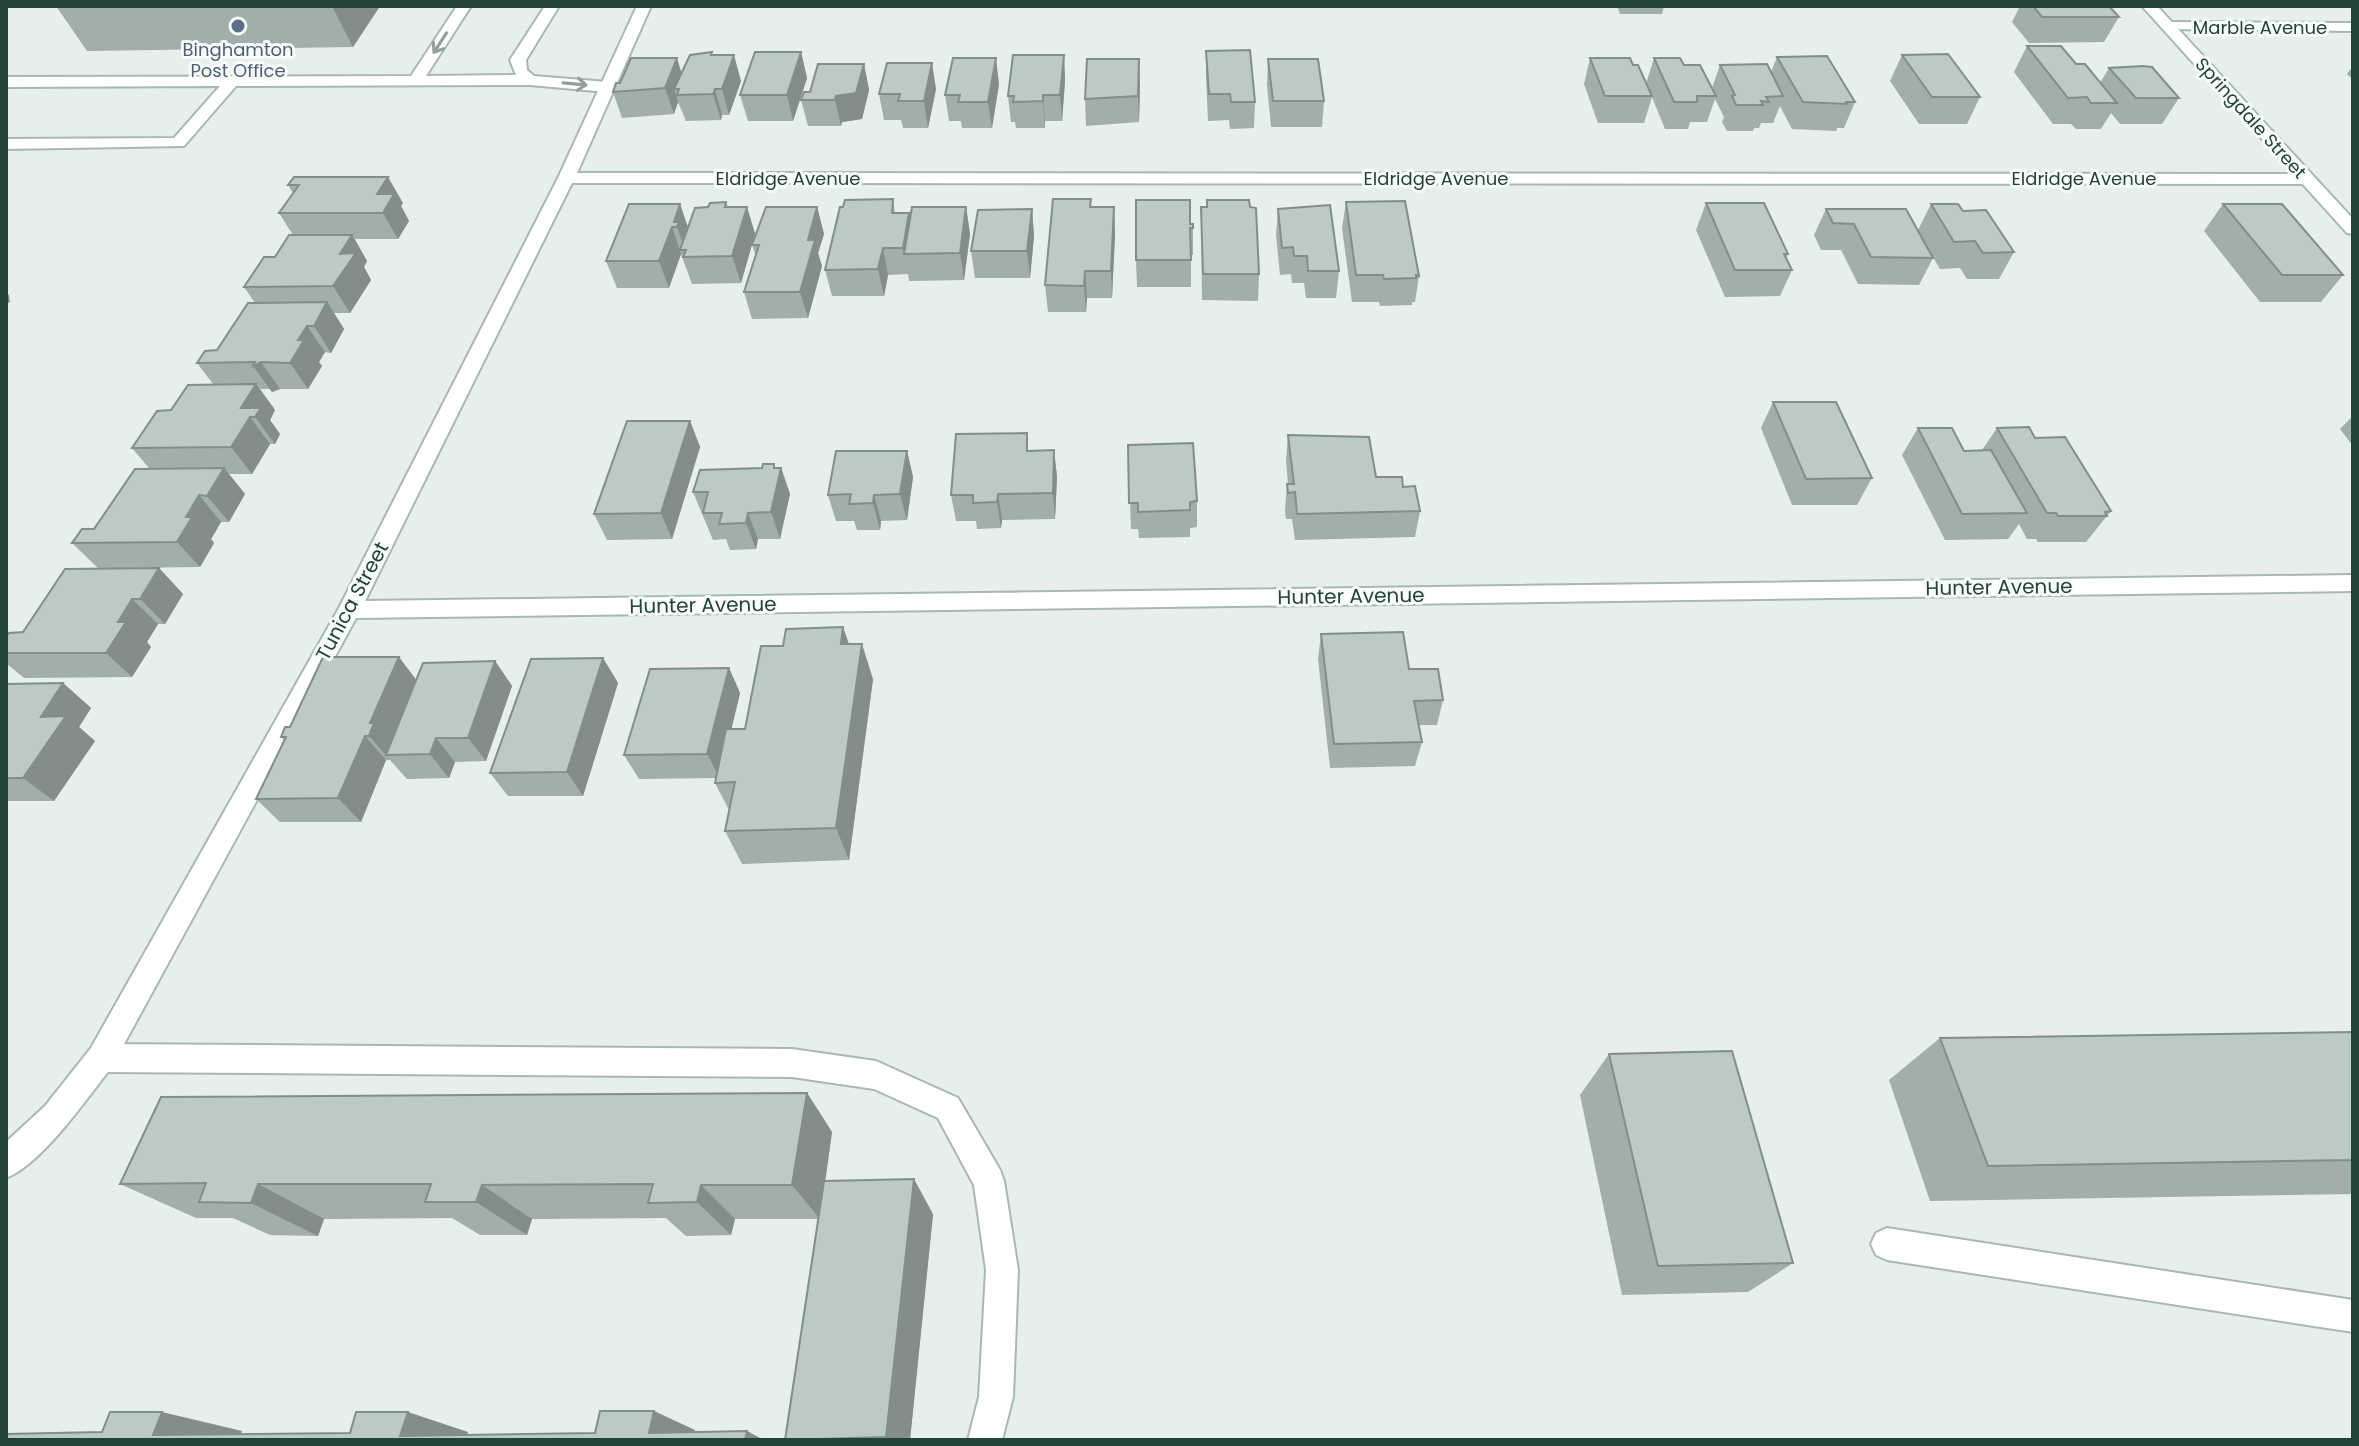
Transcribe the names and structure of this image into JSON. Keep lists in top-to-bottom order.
{
  "streets": {
    "street": [
      "Marble Avenue",
      "Springdale Street",
      "Eldridge Avenue",
      "Hunter Avenue",
      "Tunica Street"
    ]
  },
  "crossings": [
    ["Marble Avenue", "Springdale Street"],
    ["Springdale Street", "Eldridge Avenue"],
    ["Eldridge Avenue", "Tunica Street"],
    ["Hunter Avenue", "Tunica Street"]
  ],
  "places": ["Binghamton Post Office"]
}
